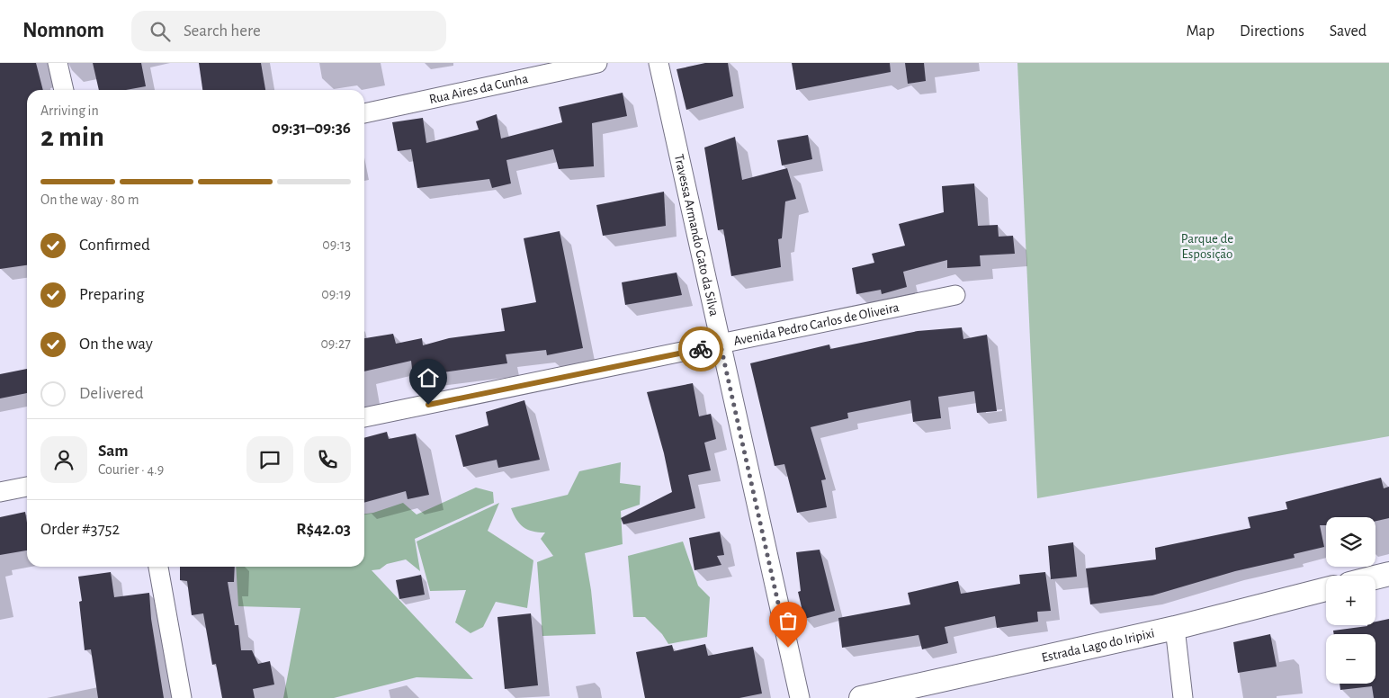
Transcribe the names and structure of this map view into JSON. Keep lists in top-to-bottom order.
{
  "streets": {
    "street": [
      "Rua Aires da Cunha",
      "Travessa Armando Gato da Silva",
      "Avenida Pedro Carlos de Oliveira",
      "Estrada Lago do Iripixi"
    ]
  },
  "crossings": [
    ["Travessa Armando Gato da Silva", "Avenida Pedro Carlos de Oliveira"]
  ],
  "parks": ["Parque de Esposição"],
  "page": {
    "header": "Nomnom",
    "search": "Search here",
    "nav": ["Map", "Directions", "Saved"],
    "heading": ["2 min", "Arriving in", "09:31–09:36"],
    "panel": [
      "Sam",
      "Courier · 4.9",
      "Order #3752",
      "R$42.03"
    ],
    "bar": "On the way · 80 m",
    "list": [
      ["Confirmed", "09:13"],
      ["Preparing", "09:19"],
      ["On the way", "09:27"],
      "Delivered"
    ],
    "map_buttons": ["+", "−"]
  }
}
